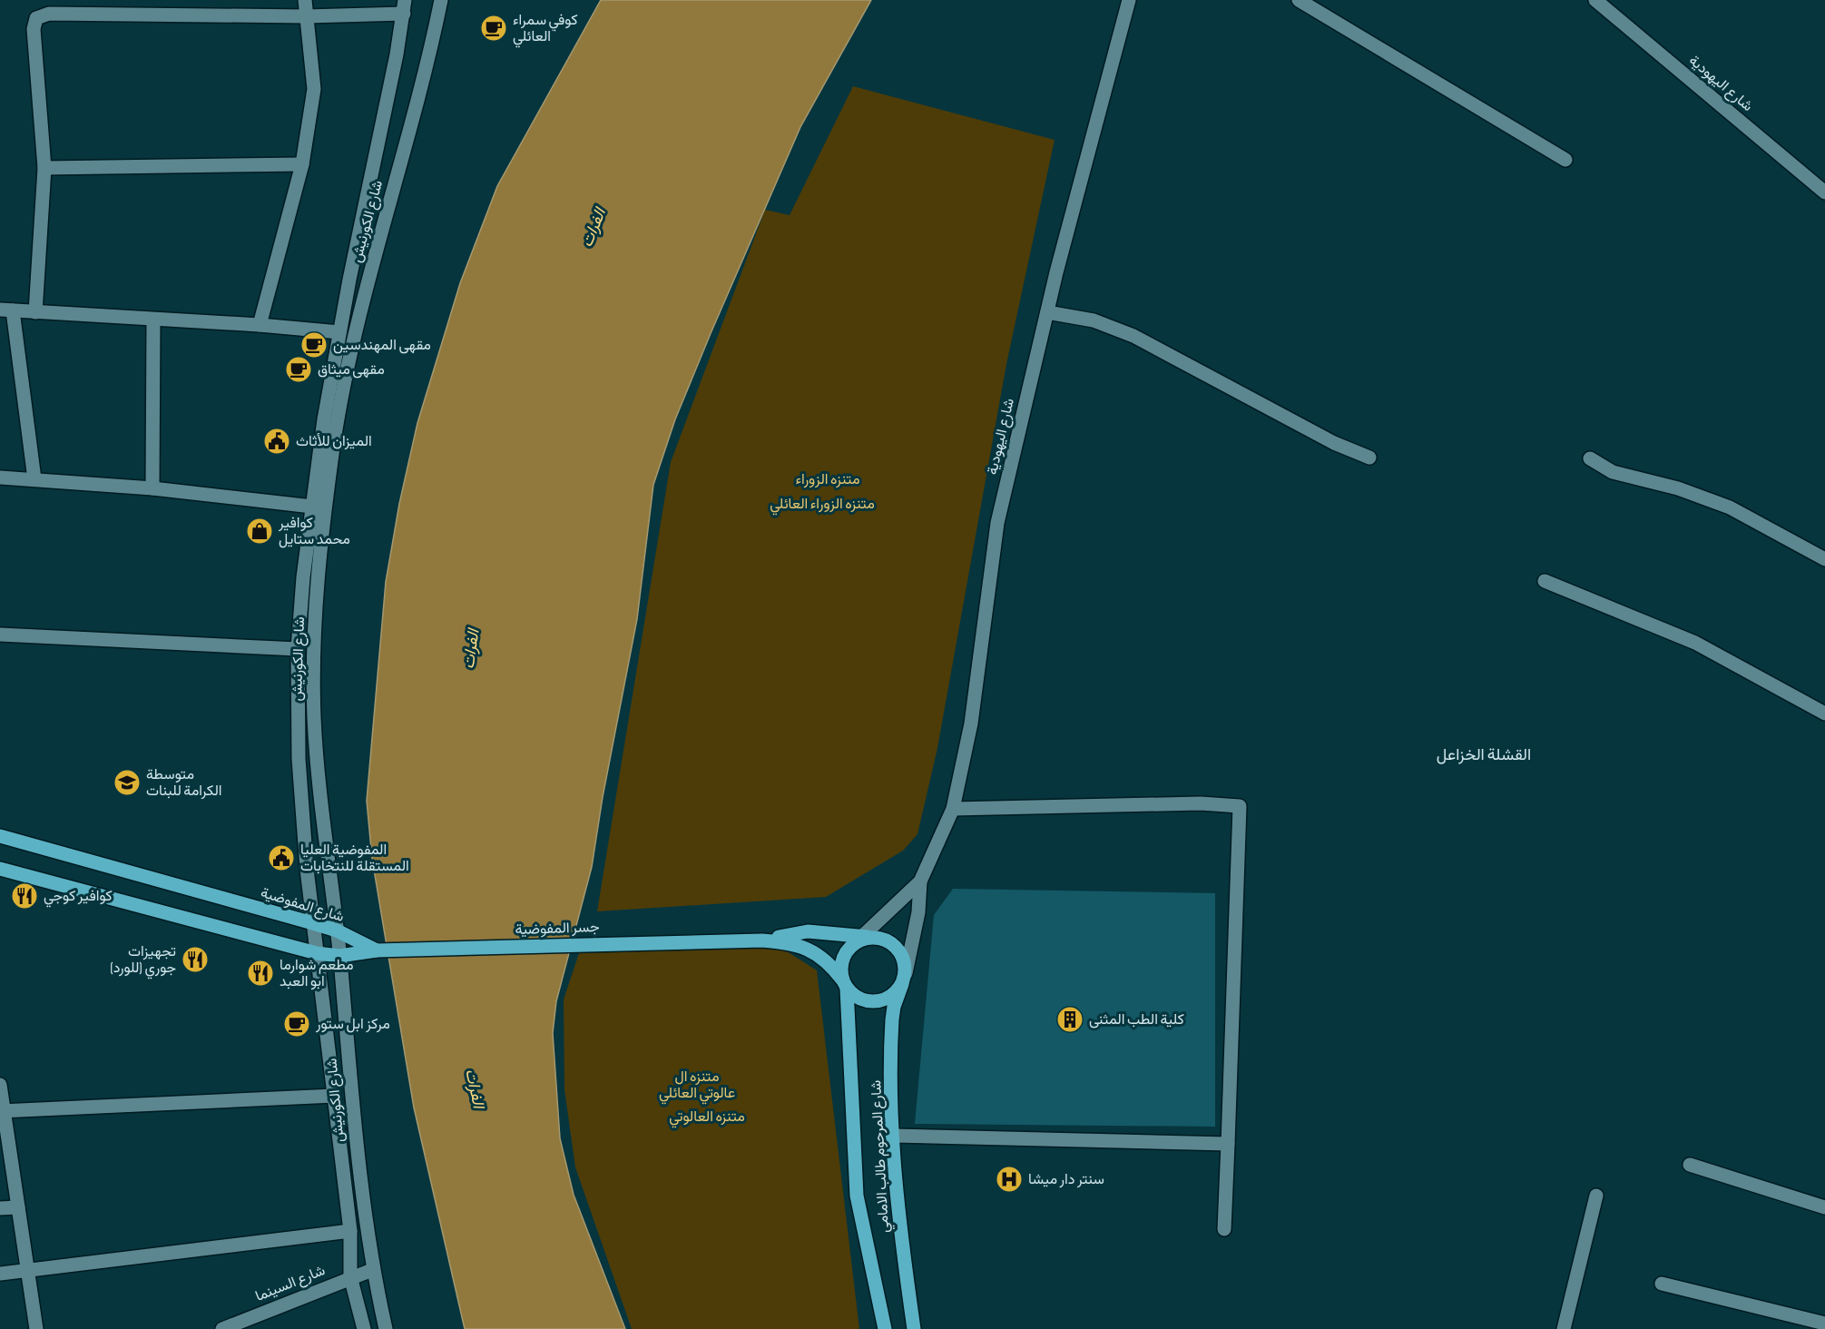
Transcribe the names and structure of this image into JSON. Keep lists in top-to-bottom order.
{
  "streets": {
    "main road": ["شارع المفوضية", "جسر المفوضية", "شارع المرحوم طالب الامامي"],
    "street": ["شارع اليهودية", "شارع الكورنيش", "شارع السينما"]
  },
  "crossings": [
    ["شارع الكورنيش", "شارع المفوضية"],
    ["شارع الكورنيش", "شارع السينما"],
    ["شارع المفوضية", "جسر المفوضية"]
  ],
  "districts": ["القشلة الخزاعل"],
  "water": ["الفرات"],
  "parks": [
    "متنزه الزوراء",
    "متنزه الزوراء العائلي",
    "متنزه ال عالوتي العائلي",
    "متنزه العالوتي"
  ],
  "places": {
    "cafe": [
      "كوفي سمراء العائلي",
      "مقهى المهندسين",
      "مقهى ميثاق",
      "مركز ابل ستور"
    ],
    "public building": ["الميزان للأثاث", "المفوضية العليا المستقلة للنتخابات"],
    "shop": ["كوافير محمد ستايل"],
    "school or university": ["متوسطة الكرامة للبنات"],
    "restaurant": ["كوافير كوجي", "تجهيزات جوري (للورد)", "مطعم شوارما ابو العبد"],
    "building": ["كلية الطب المثنى"],
    "hospital": ["سنتر دار ميشا"]
  }
}
